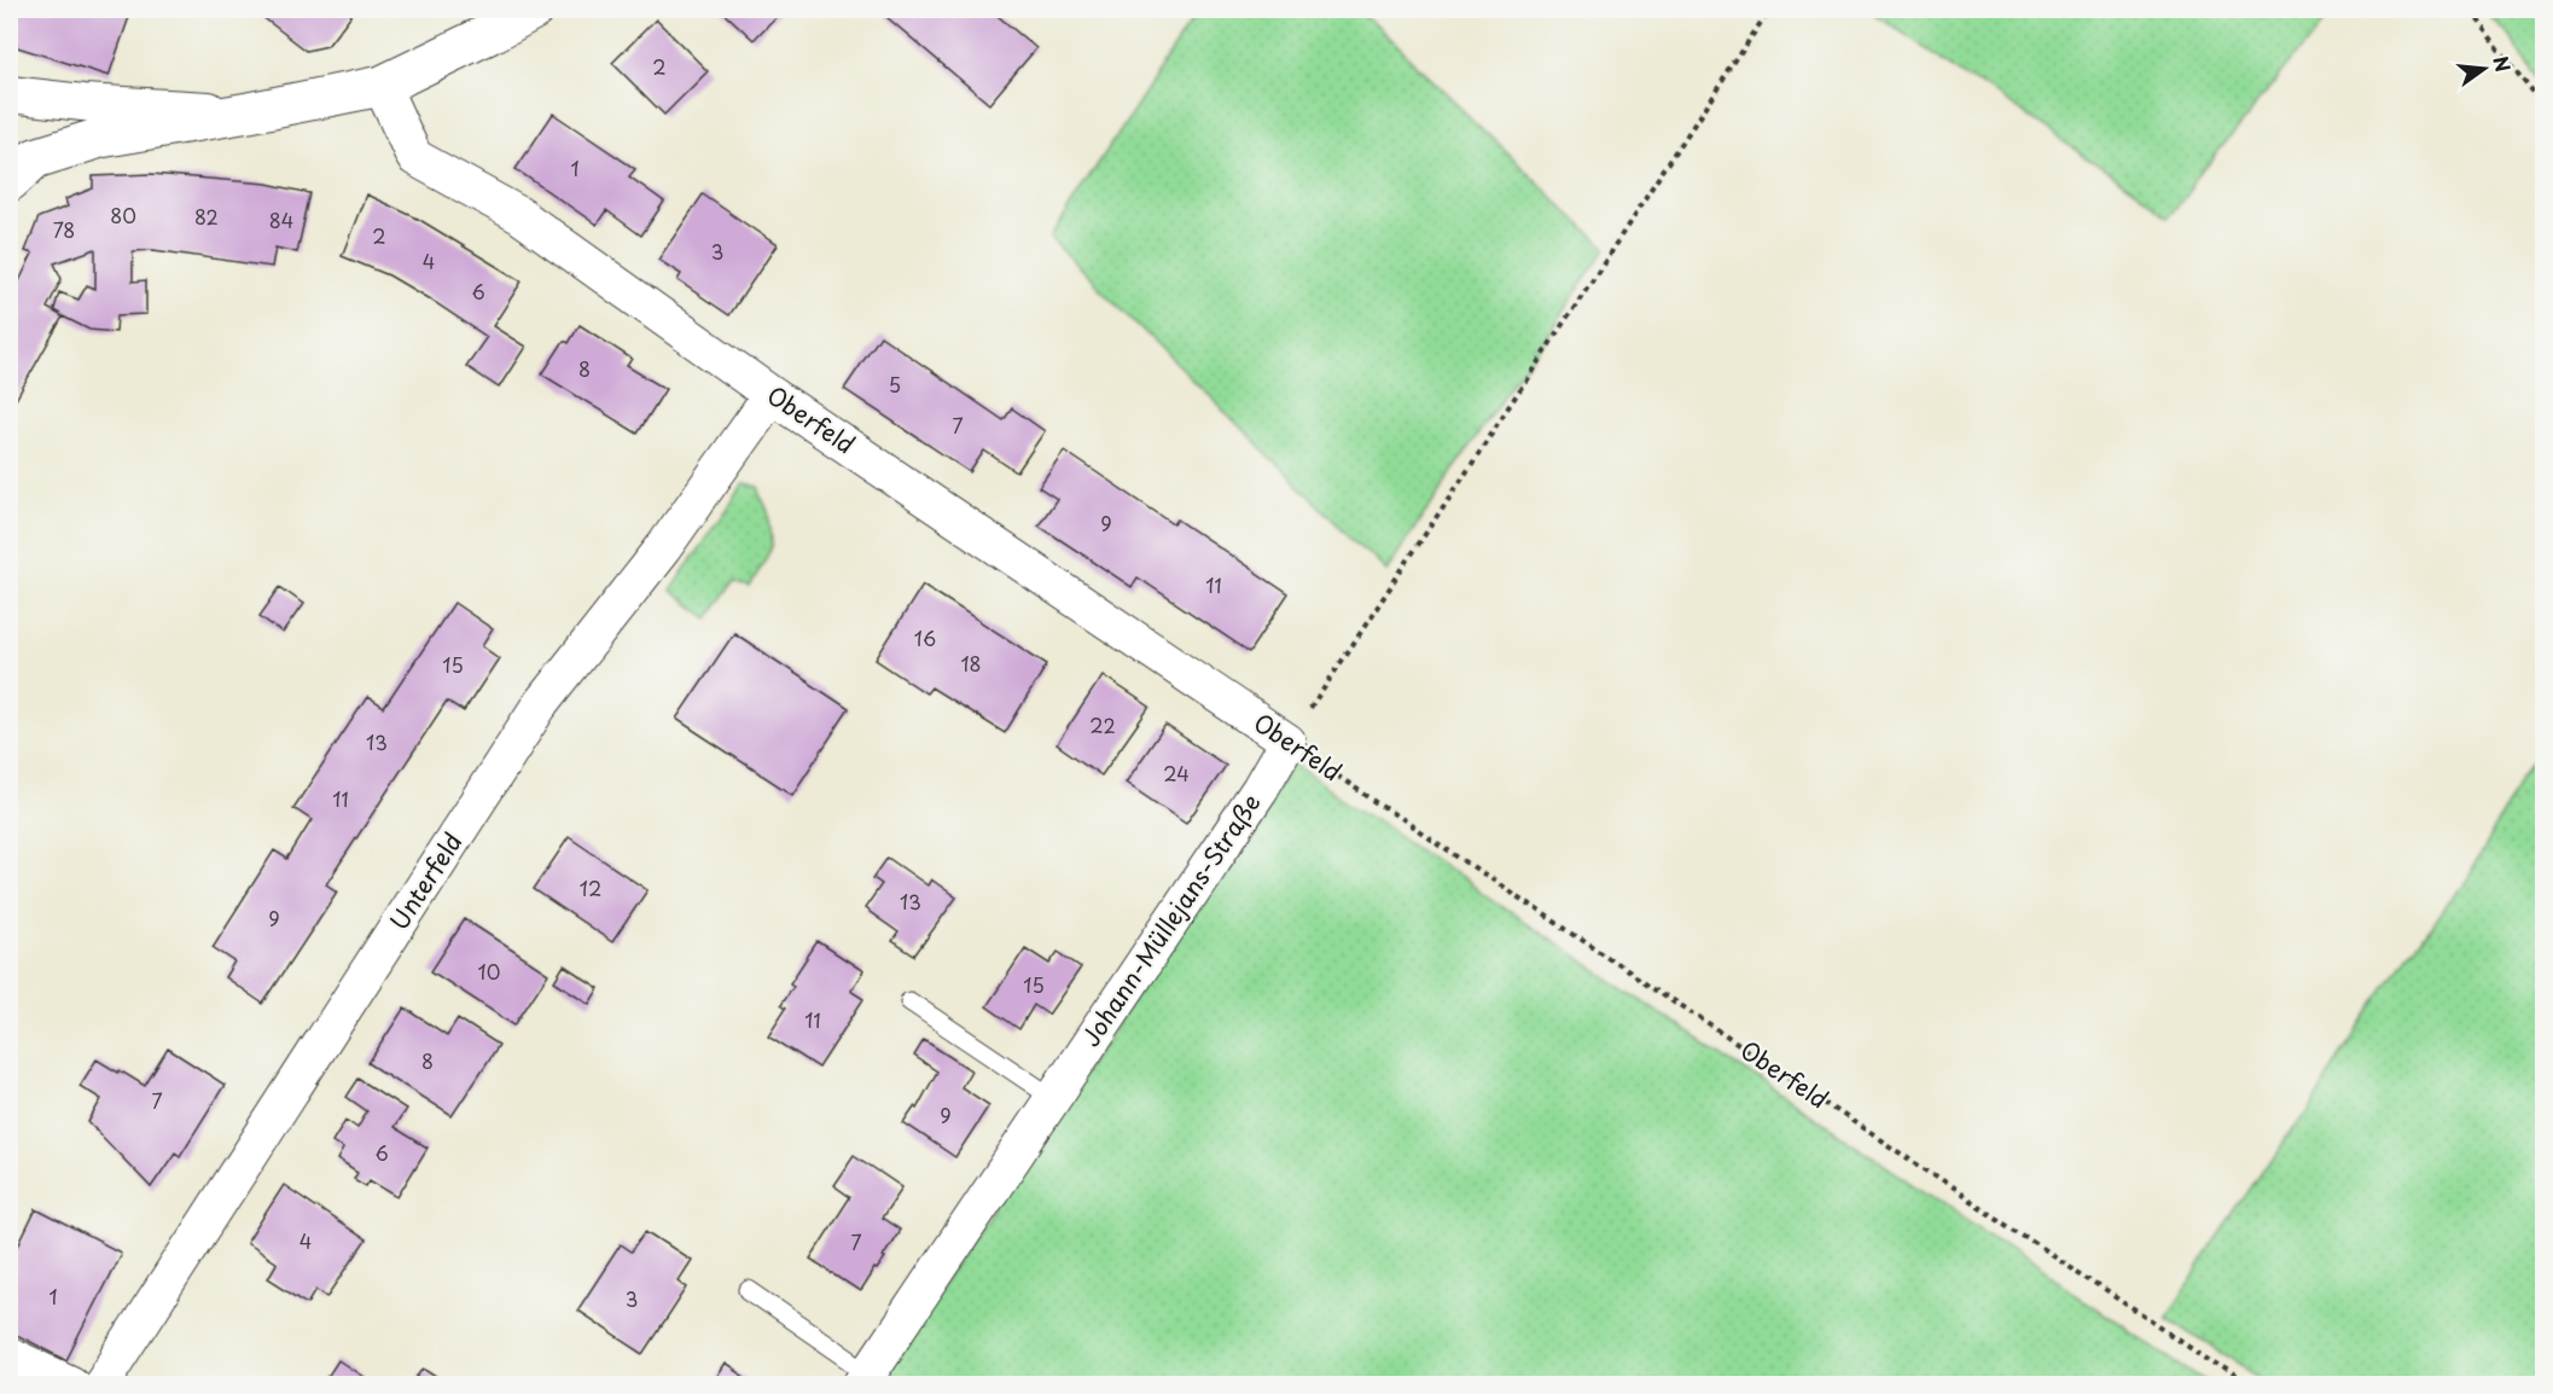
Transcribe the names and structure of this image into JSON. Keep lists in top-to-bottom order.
{
  "streets": {
    "street": ["Oberfeld", "Unterfeld", "Johann-Müllejans-Straße"]
  },
  "crossings": [
    ["Oberfeld", "Unterfeld"],
    ["Oberfeld", "Johann-Müllejans-Straße"]
  ],
  "house_numbers": [
    "2",
    "1",
    "80",
    "82",
    "84",
    "78",
    "2",
    "3",
    "4",
    "6",
    "8",
    "5",
    "7",
    "9",
    "11",
    "16",
    "18",
    "15",
    "22",
    "13",
    "24",
    "11",
    "12",
    "13",
    "9",
    "10",
    "15",
    "11",
    "8",
    "7",
    "9",
    "6",
    "4",
    "7",
    "1",
    "3"
  ],
  "north": "right"
}
